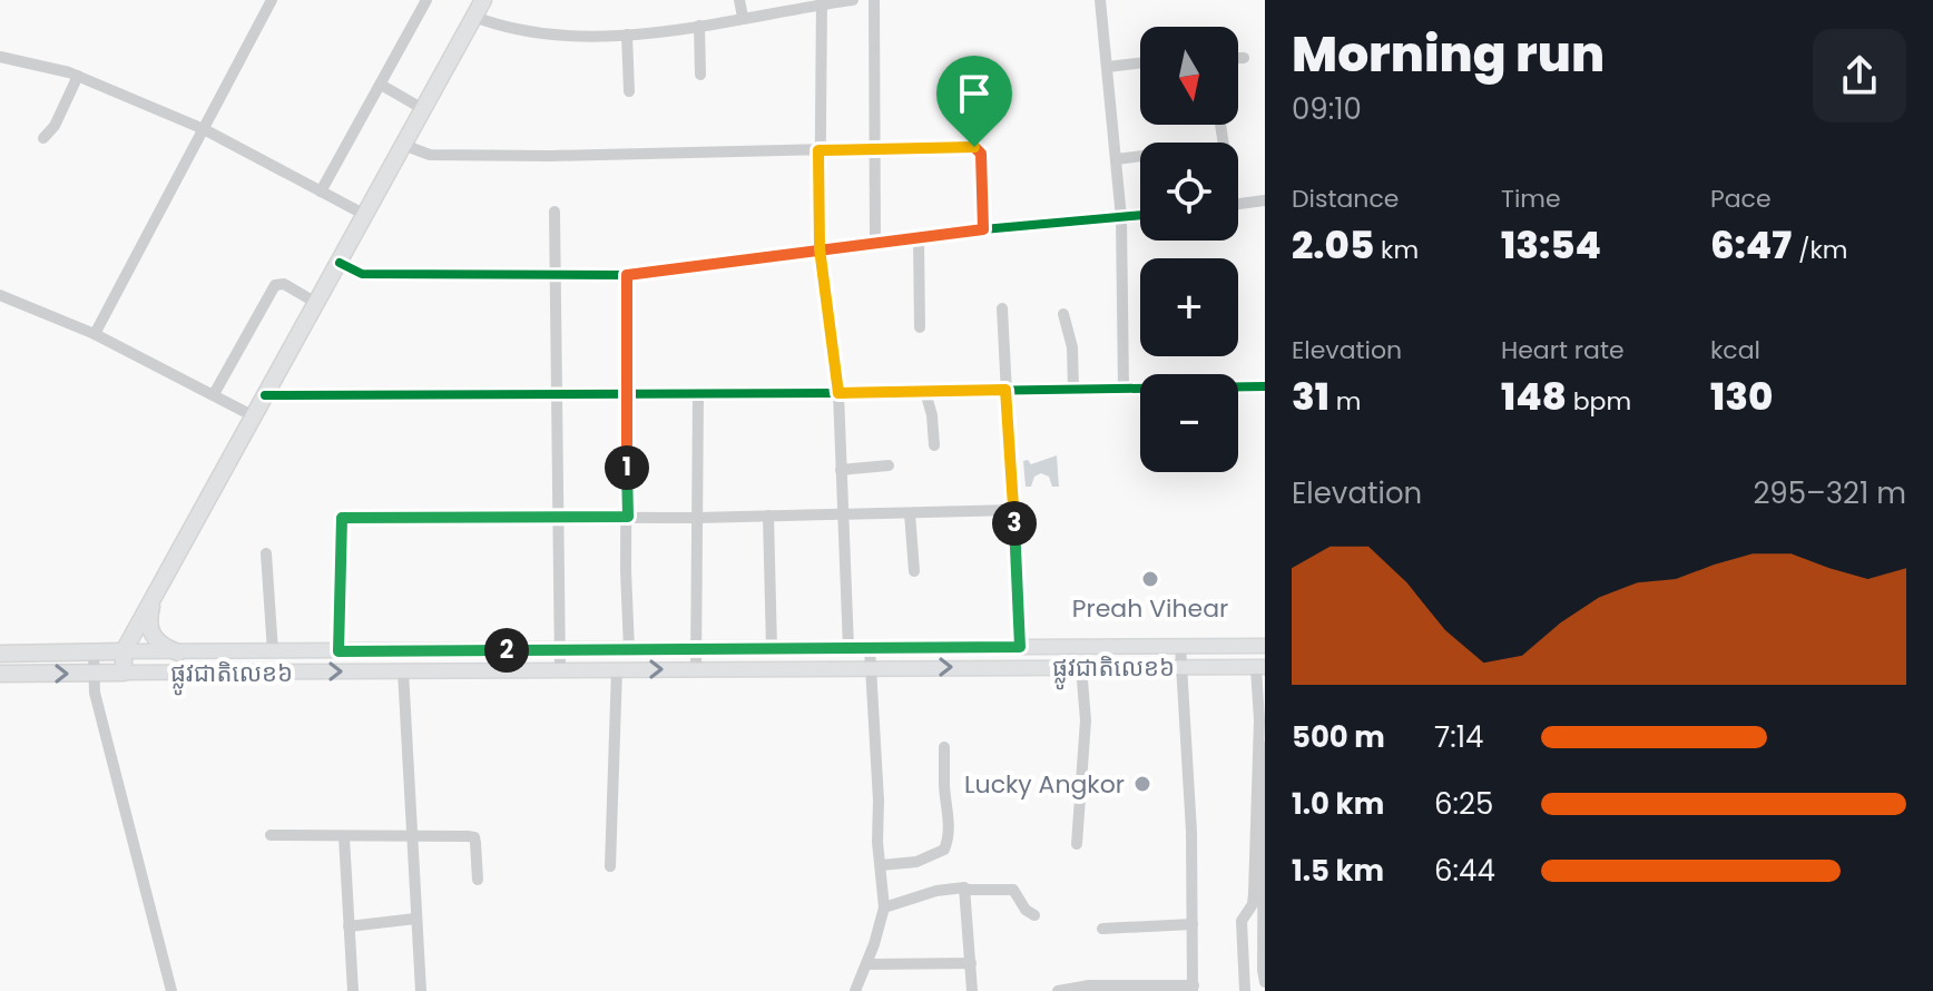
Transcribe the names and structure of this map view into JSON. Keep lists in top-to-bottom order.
{
  "streets": {
    "highway": ["ផ្លូវជាតិលេខ៦"]
  },
  "places": ["Preah Vihear", "Lucky Angkor"],
  "north": "bottom",
  "page": {
    "heading": ["Morning run", "09:10"],
    "map_buttons": ["+", "−"],
    "stats": [
      ["Distance", "2.05 km"],
      ["Time", "13:54"],
      ["Pace", "6:47 /km"],
      ["Elevation", "31 m"],
      ["Heart rate", "148 bpm"],
      ["kcal", "130"]
    ],
    "pins": ["1", "3", "2"],
    "chart": ["Elevation", "295–321 m"],
    "list": [
      {
        "name": "500 m",
        "note": "7:14"
      },
      {
        "name": "1.0 km",
        "note": "6:25"
      },
      {
        "name": "1.5 km",
        "note": "6:44"
      }
    ]
  }
}
